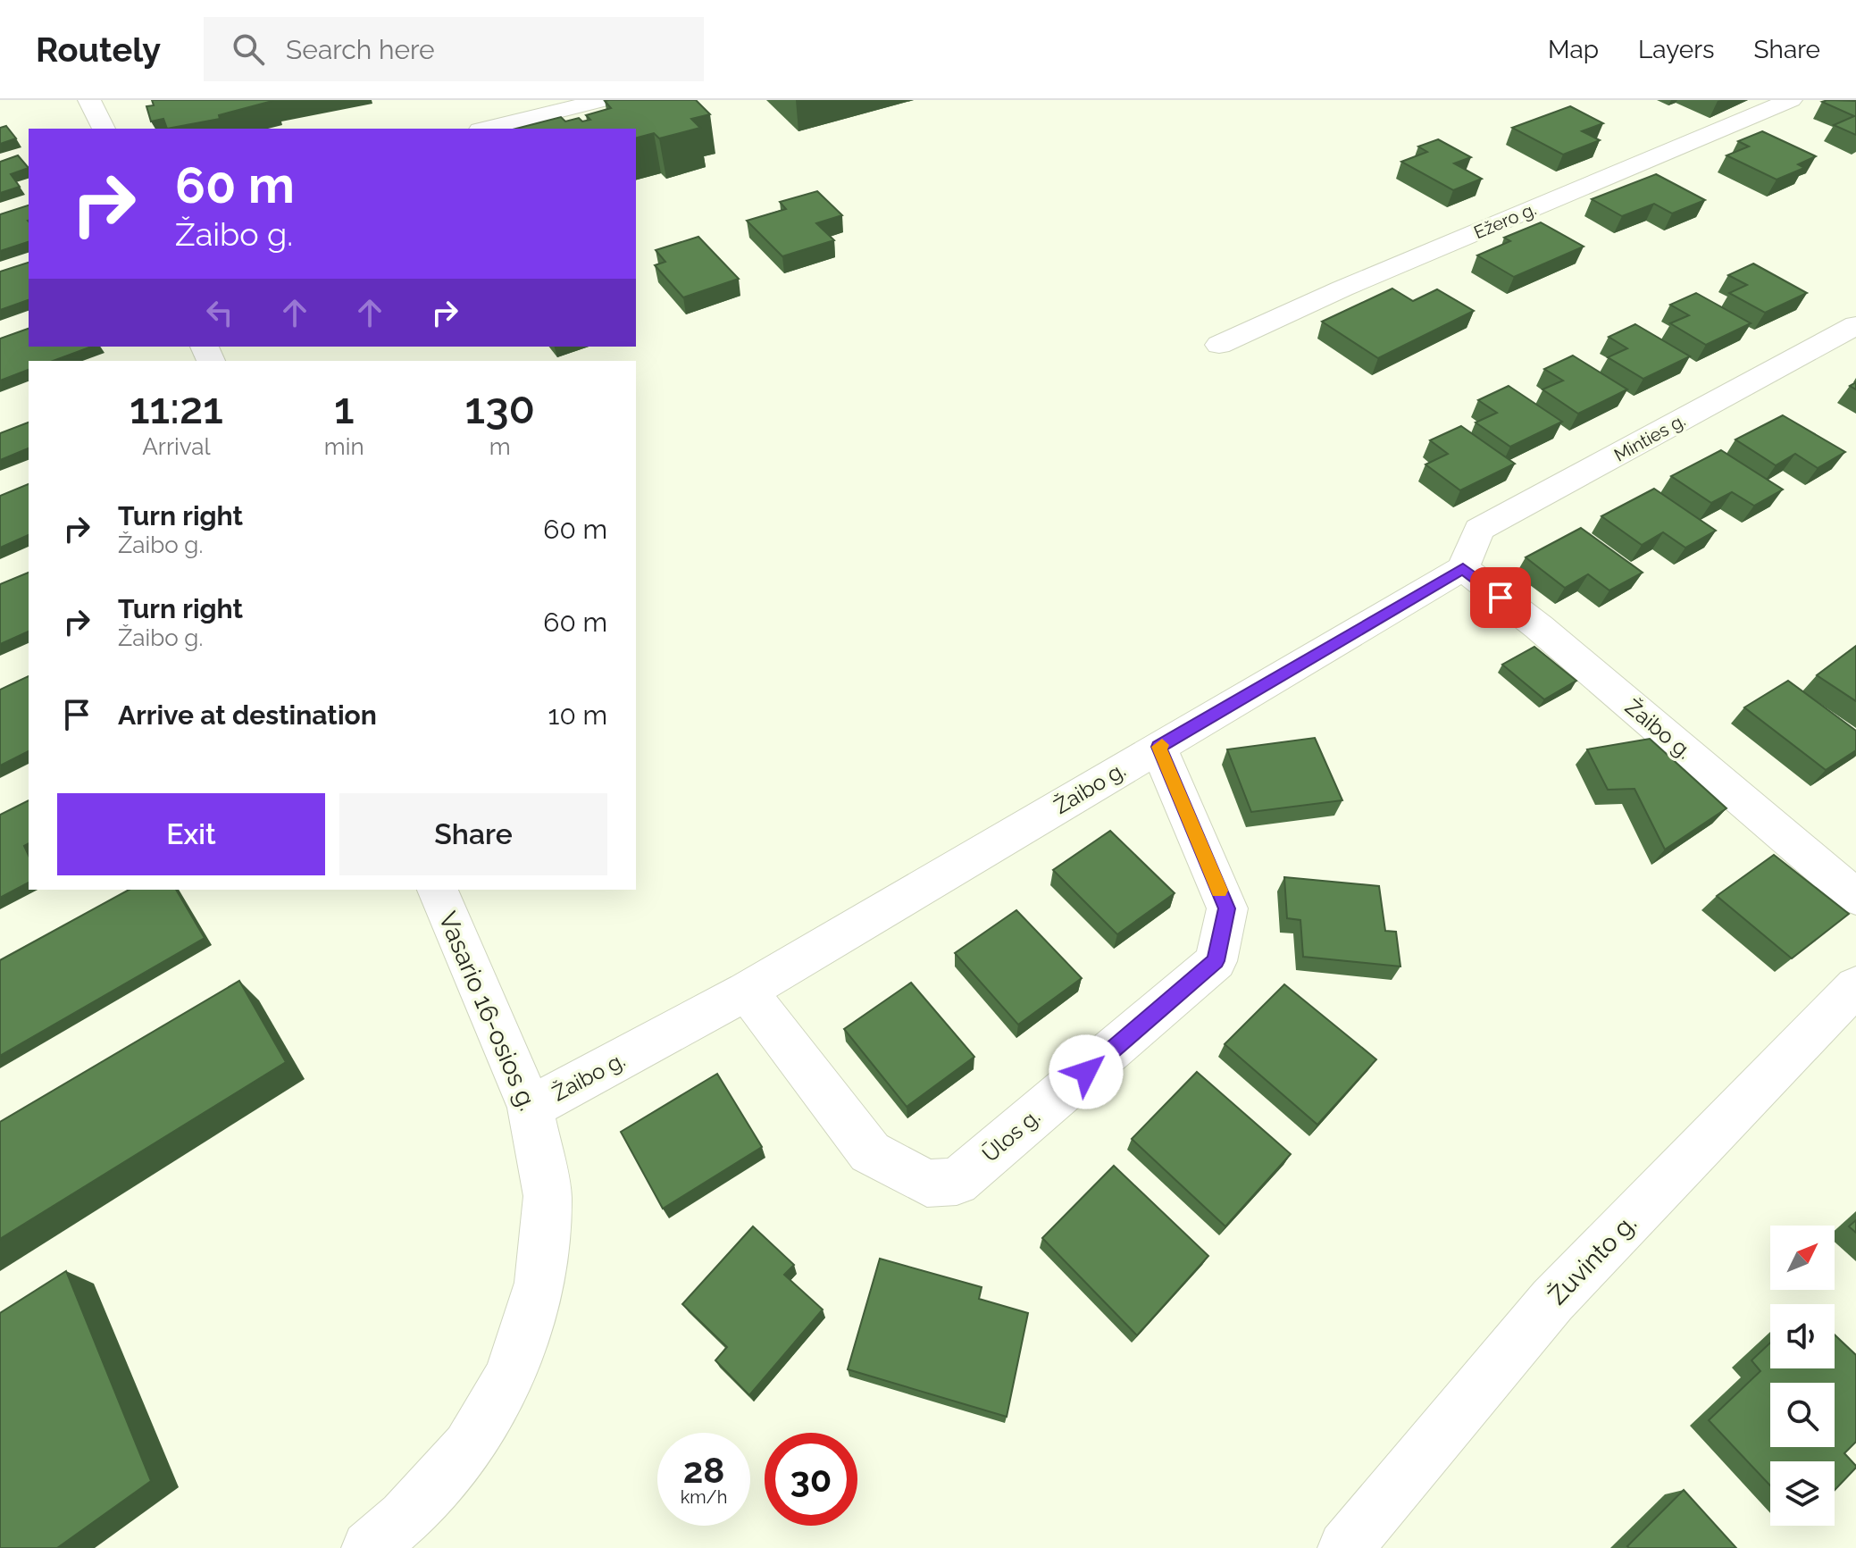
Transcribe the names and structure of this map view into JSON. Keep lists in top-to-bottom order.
{
  "streets": {
    "street": [
      "Ežero g.",
      "Minties g.",
      "Žaibo g.",
      "Vasario 16-osios g.",
      "Ūlos g.",
      "Žuvinto g."
    ]
  },
  "crossings": [
    ["Minties g.", "Žaibo g."],
    ["Žaibo g.", "Vasario 16-osios g."],
    ["Žaibo g.", "Ūlos g."]
  ],
  "north": "top right",
  "page": {
    "header": "Routely",
    "search": "Search here",
    "nav": ["Map", "Layers", "Share"],
    "turn": ["60 m", "Žaibo g."],
    "eta": [
      "11:21",
      "Arrival",
      "1",
      "min",
      "130",
      "m"
    ],
    "list": [
      {
        "name": "Turn right",
        "note": "Žaibo g.",
        "value": "60 m"
      },
      {
        "name": "Turn right",
        "note": "Žaibo g.",
        "value": "60 m"
      },
      {
        "name": "Arrive at destination",
        "value": "10 m"
      }
    ],
    "buttons": ["Exit", "Share"],
    "speed": "28 km/h",
    "limit": "30"
  }
}
